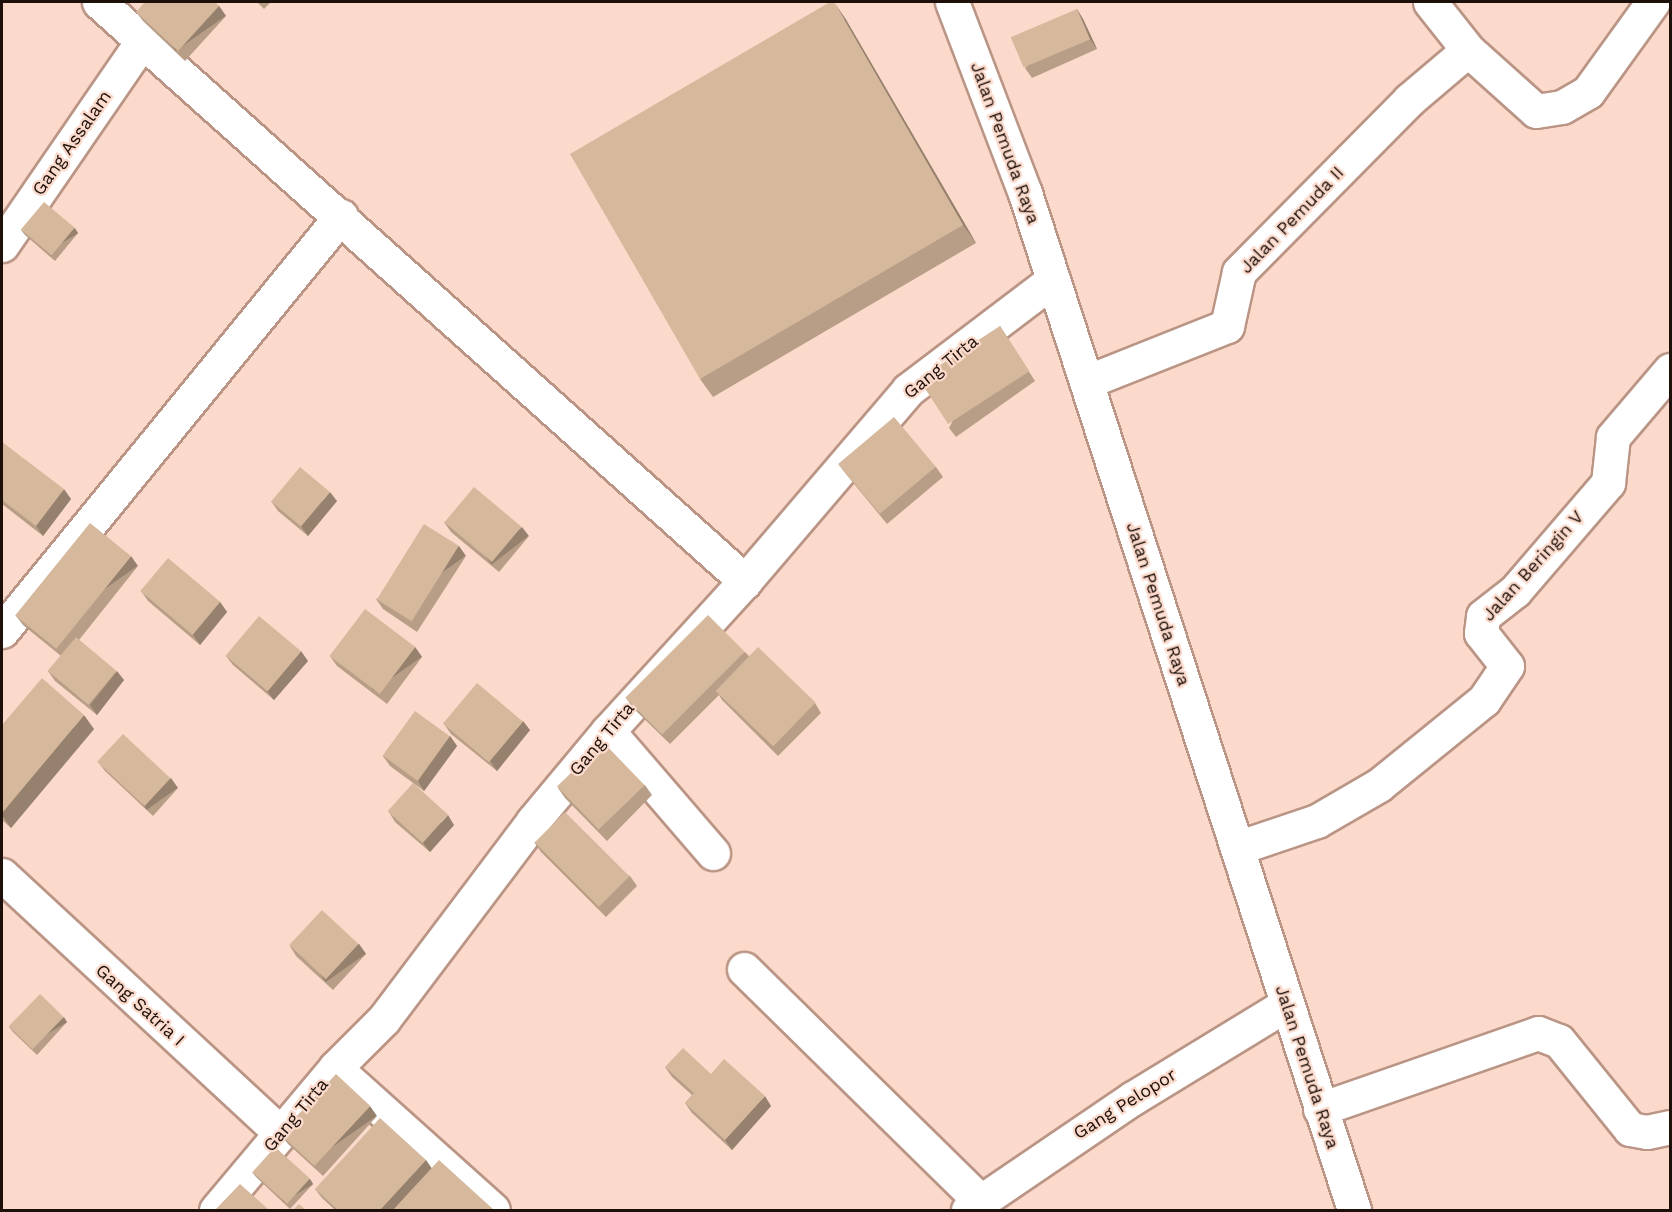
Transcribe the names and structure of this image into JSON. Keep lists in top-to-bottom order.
{
  "streets": {
    "street": [
      "Gang Assalam",
      "Jalan Pemuda Raya",
      "Jalan Pemuda II",
      "Gang Tirta",
      "Jalan Beringin V",
      "Gang Satria I",
      "Gang Pelopor"
    ]
  },
  "crossings": [
    ["Jalan Pemuda Raya", "Jalan Pemuda II"],
    ["Jalan Pemuda Raya", "Gang Tirta"],
    ["Jalan Pemuda Raya", "Jalan Beringin V"],
    ["Jalan Pemuda Raya", "Gang Pelopor"],
    ["Gang Tirta", "Gang Satria I"]
  ]
}
